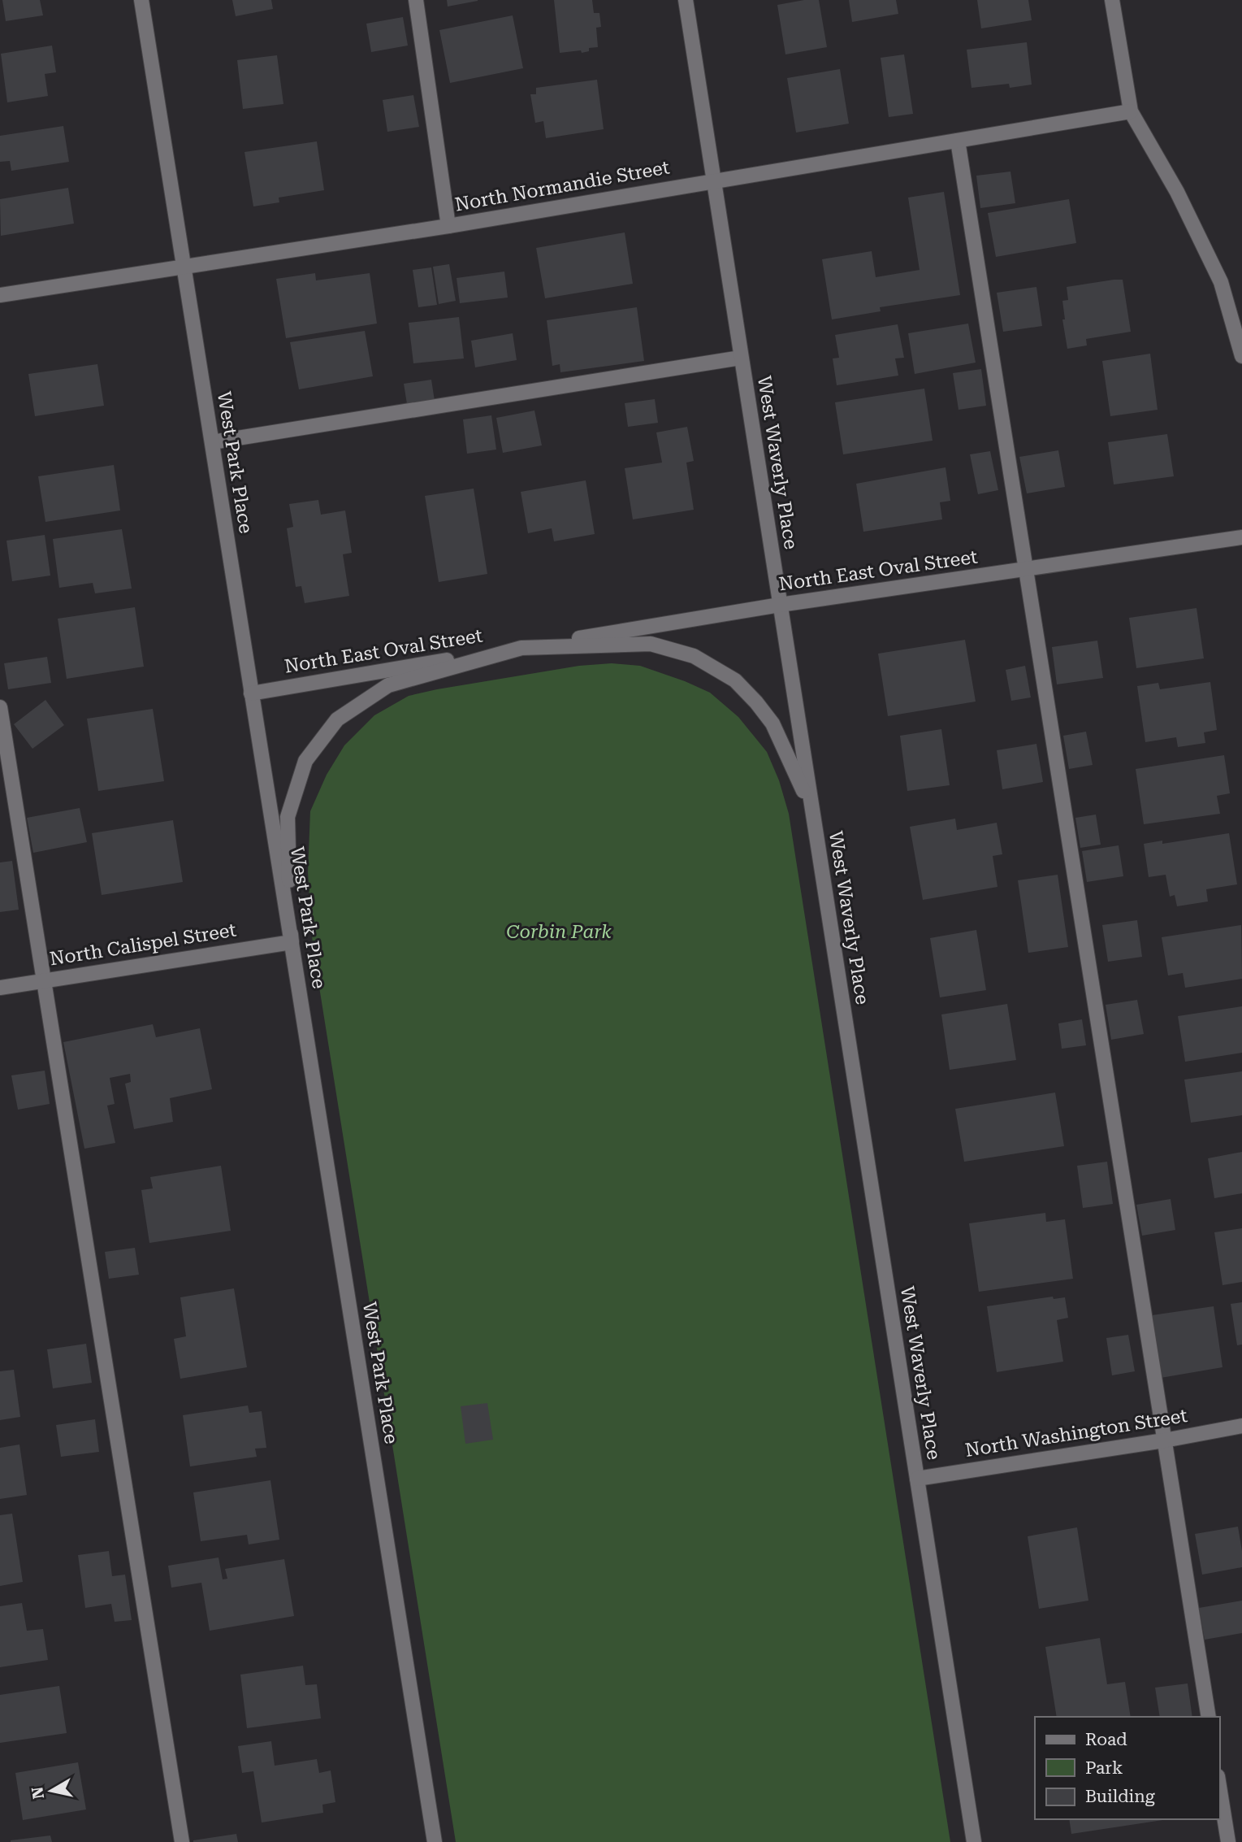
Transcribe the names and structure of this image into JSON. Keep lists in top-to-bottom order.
{
  "streets": {
    "street": [
      "North Normandie Street",
      "West Park Place",
      "West Waverly Place",
      "North East Oval Street",
      "North Calispel Street",
      "North Washington Street"
    ]
  },
  "crossings": [
    ["North Normandie Street", "West Park Place"],
    ["North Normandie Street", "West Waverly Place"],
    ["West Park Place", "North East Oval Street"],
    ["West Park Place", "North Calispel Street"],
    ["West Waverly Place", "North East Oval Street"],
    ["West Waverly Place", "North Washington Street"],
    ["North East Oval Street", "North Calispel Street"]
  ],
  "parks": ["Corbin Park"],
  "legend": ["Road", "Park", "Building"],
  "north": "left"
}
